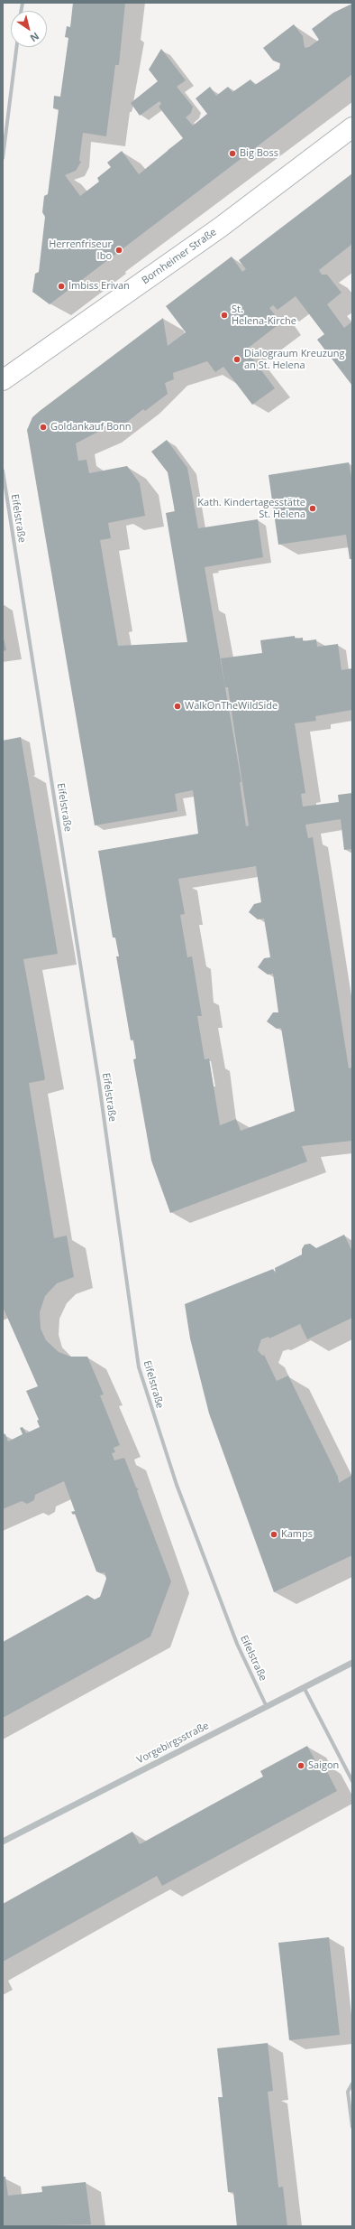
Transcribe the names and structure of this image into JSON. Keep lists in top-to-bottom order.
{
  "streets": {
    "main road": ["Bornheimer Straße"],
    "street": ["Eifelstraße", "Vorgebirgsstraße"]
  },
  "crossings": [
    ["Eifelstraße", "Vorgebirgsstraße"]
  ],
  "places": [
    "Big Boss",
    "Herrenfriseur Ibo",
    "Imbiss Erivan",
    "St. Helena-Kirche",
    "Dialograum Kreuzung an St. Helena",
    "Goldankauf Bonn",
    "Kath. Kindertagesstätte St. Helena",
    "WalkOnTheWildSide",
    "Kamps",
    "Saigon"
  ],
  "north": "bottom right"
}
